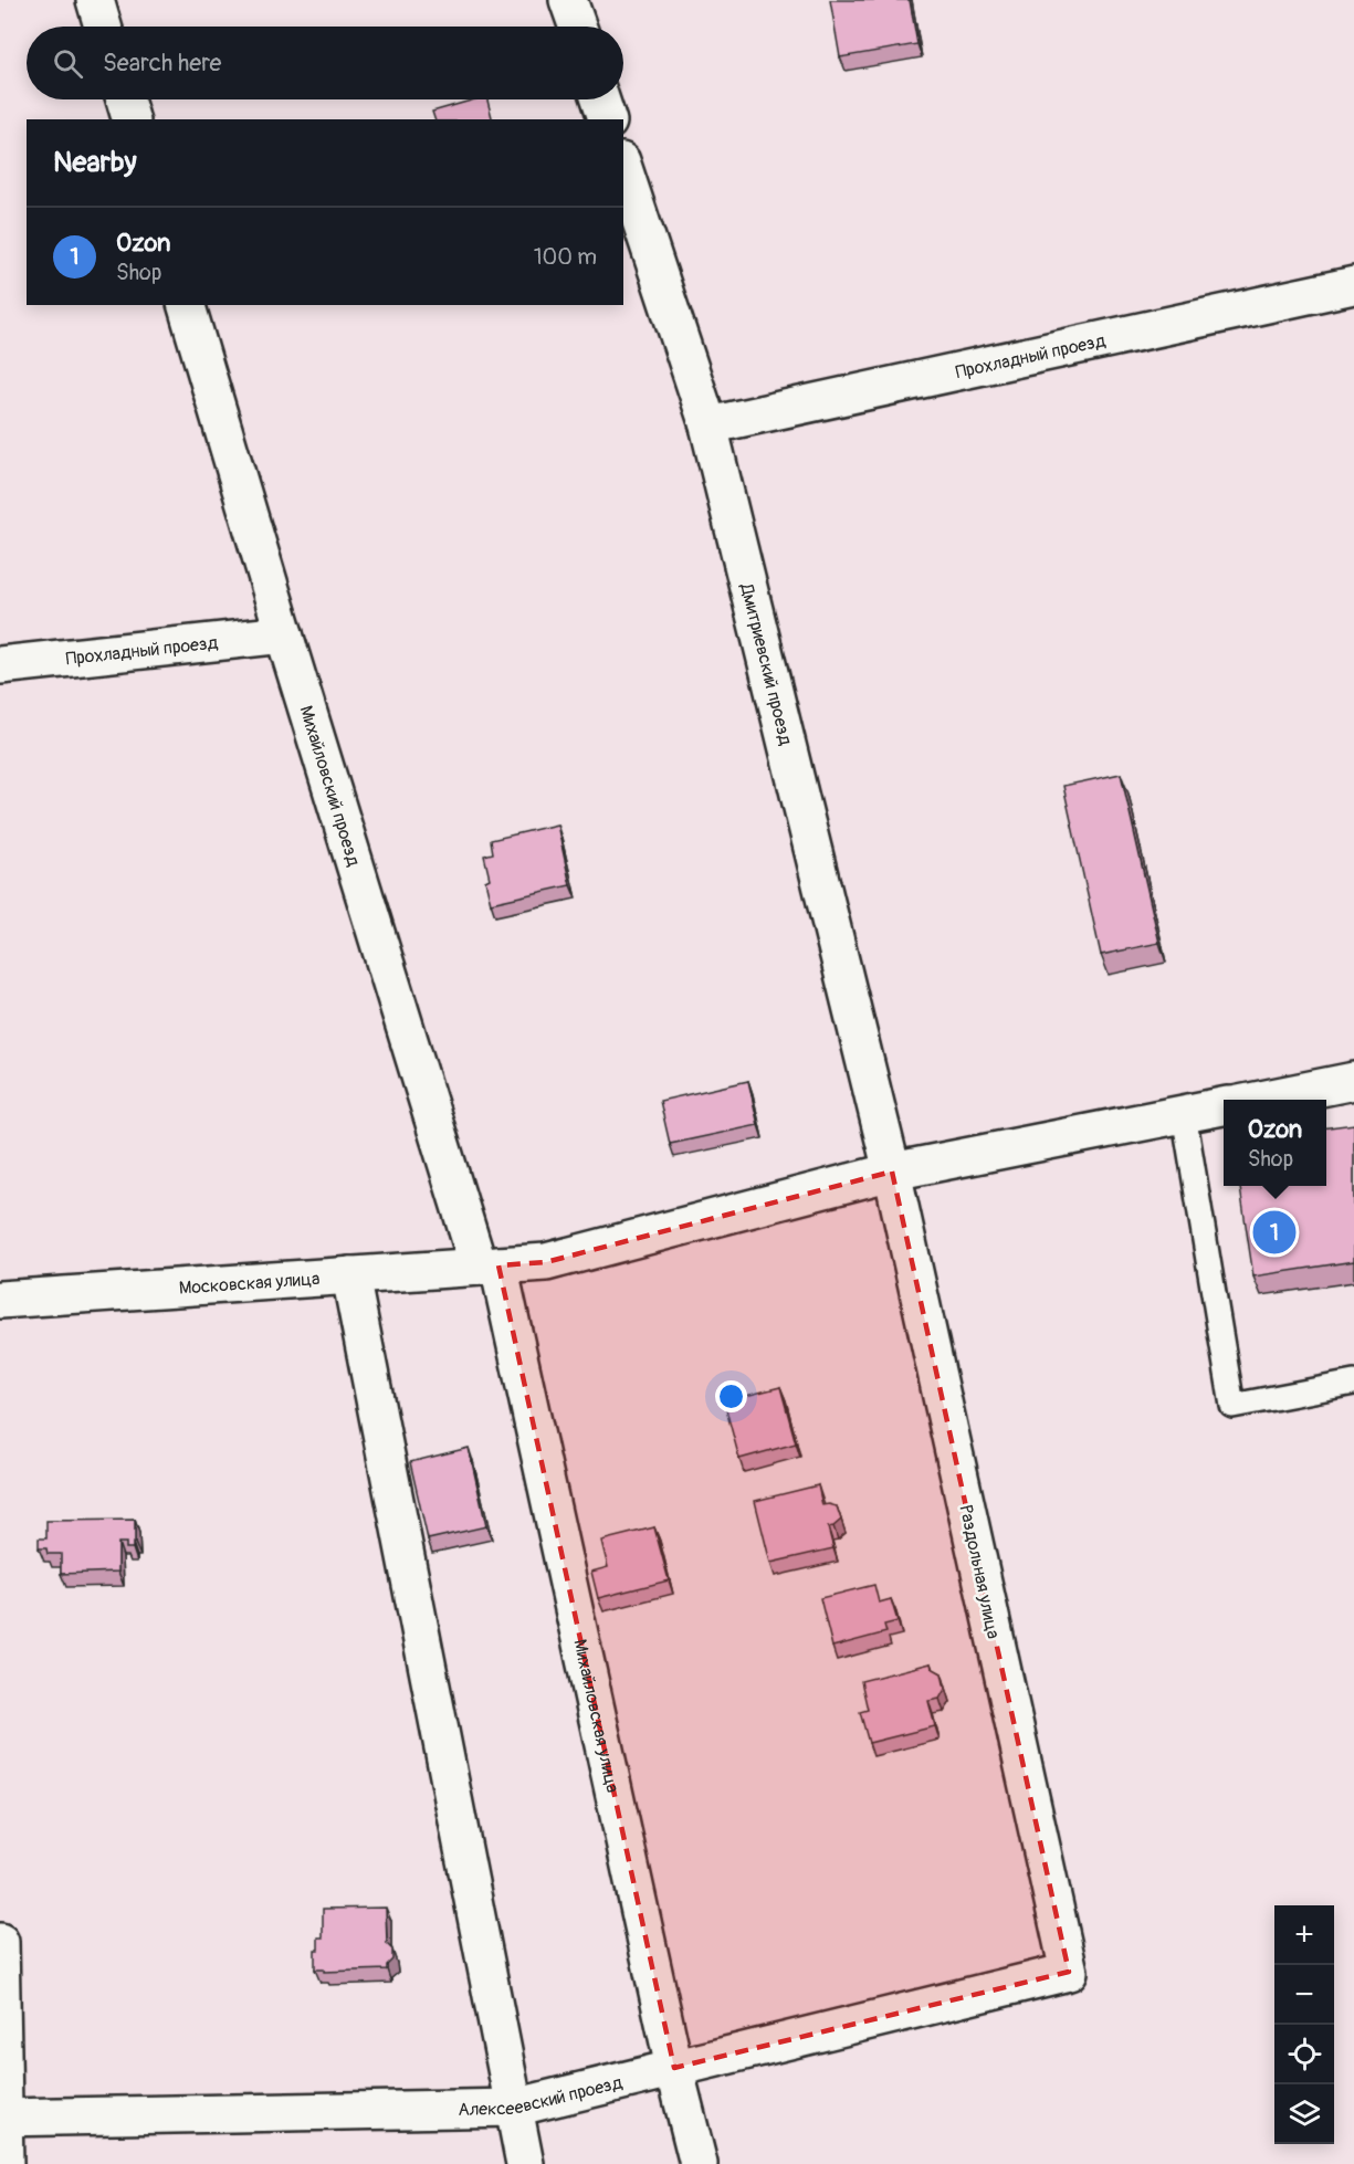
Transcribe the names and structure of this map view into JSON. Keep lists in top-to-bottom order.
{
  "streets": {
    "street": [
      "Прохладный проезд",
      "Дмитриевский проезд",
      "Михайловский проезд",
      "Московская улица",
      "Раздольная улица",
      "Михайловская улица",
      "Алексеевский проезд"
    ]
  },
  "crossings": [
    ["Прохладный проезд", "Дмитриевский проезд"],
    ["Прохладный проезд", "Михайловский проезд"],
    ["Дмитриевский проезд", "Московская улица"],
    ["Дмитриевский проезд", "Раздольная улица"],
    ["Михайловский проезд", "Московская улица"],
    ["Михайловский проезд", "Михайловская улица"],
    ["Московская улица", "Раздольная улица"],
    ["Московская улица", "Михайловская улица"],
    ["Раздольная улица", "Алексеевский проезд"],
    ["Михайловская улица", "Алексеевский проезд"]
  ],
  "page": {
    "search": "Search here",
    "heading": "Nearby",
    "list": [
      {
        "mark": "1",
        "name": "Ozon",
        "note": "Shop",
        "value": "100 m"
      }
    ],
    "popup": ["Ozon", "Shop"],
    "pins": "1",
    "map_buttons": ["+", "−"]
  }
}
